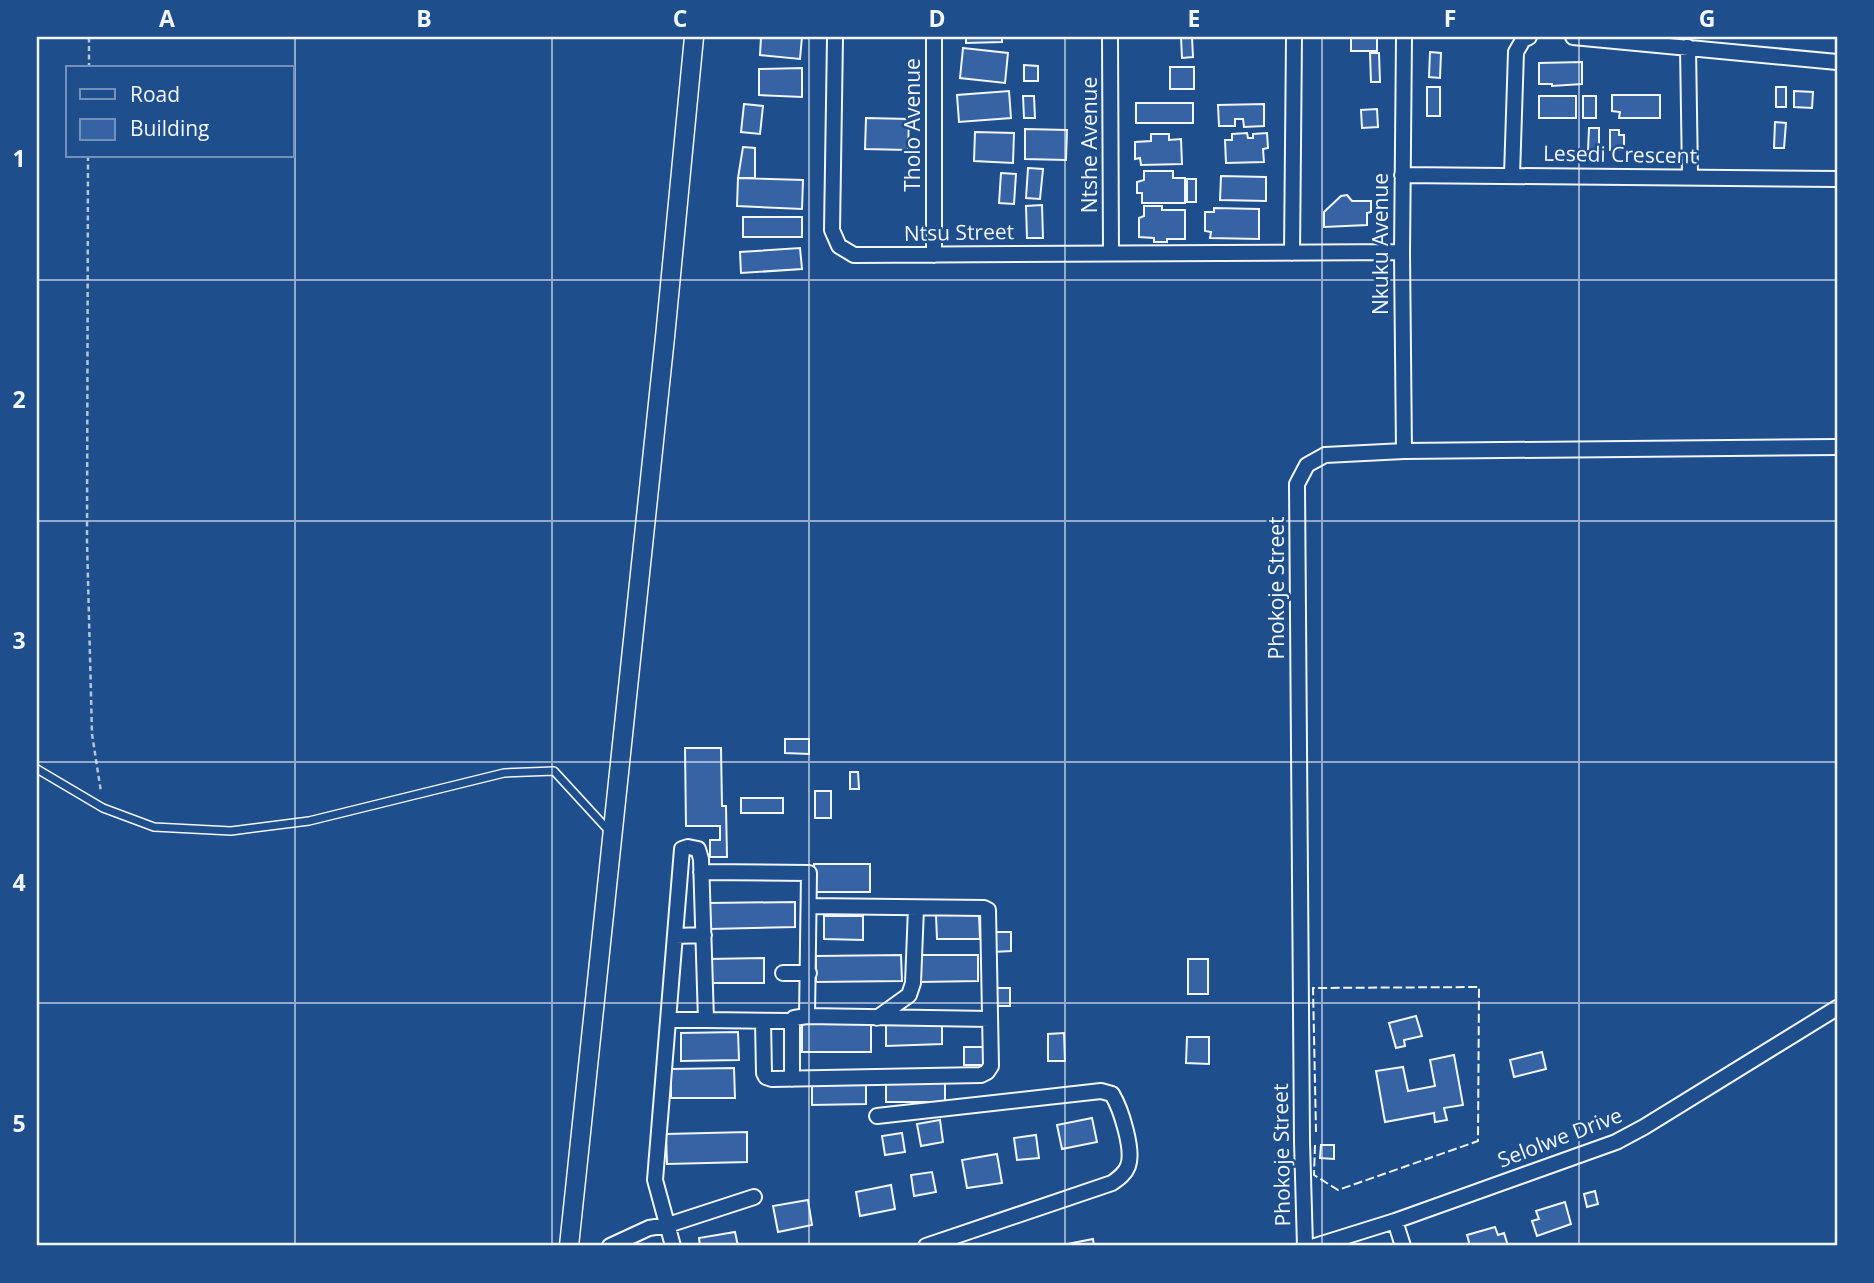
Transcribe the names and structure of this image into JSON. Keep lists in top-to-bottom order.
{
  "streets": {
    "street": [
      "Tholo Avenue",
      "Ntshe Avenue",
      "Lesedi Crescent",
      "Ntsu Street",
      "Nkuku Avenue",
      "Phokoje Street",
      "Selolwe Drive"
    ]
  },
  "crossings": [
    ["Tholo Avenue", "Ntsu Street"],
    ["Ntshe Avenue", "Ntsu Street"],
    ["Lesedi Crescent", "Nkuku Avenue"],
    ["Ntsu Street", "Nkuku Avenue"],
    ["Nkuku Avenue", "Phokoje Street"]
  ],
  "legend": ["Road", "Building"],
  "grid": {
    "columns": [
      "A",
      "B",
      "C",
      "D",
      "E",
      "F",
      "G"
    ],
    "rows": [
      "1",
      "2",
      "3",
      "4",
      "5"
    ]
  }
}
